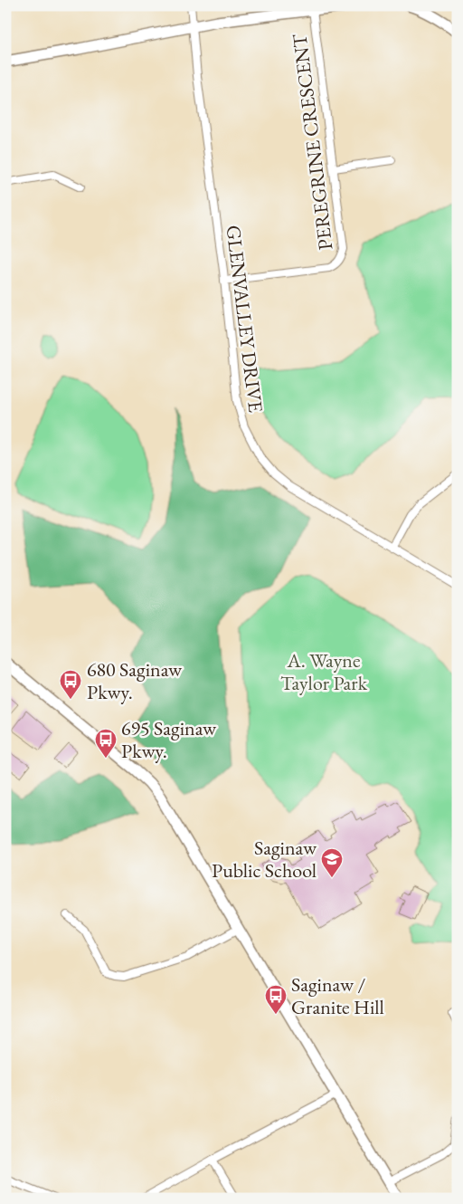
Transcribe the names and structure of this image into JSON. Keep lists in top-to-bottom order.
{
  "streets": {
    "street": ["PEREGRINE CRESCENT", "GLENVALLEY DRIVE"]
  },
  "crossings": [
    ["PEREGRINE CRESCENT", "GLENVALLEY DRIVE"]
  ],
  "parks": ["A. Wayne Taylor Park"],
  "places": {
    "bus stop": ["680 Saginaw Pkwy.", "695 Saginaw Pkwy.", "Saginaw / Granite Hill"],
    "school or university": ["Saginaw Public School"]
  }
}
